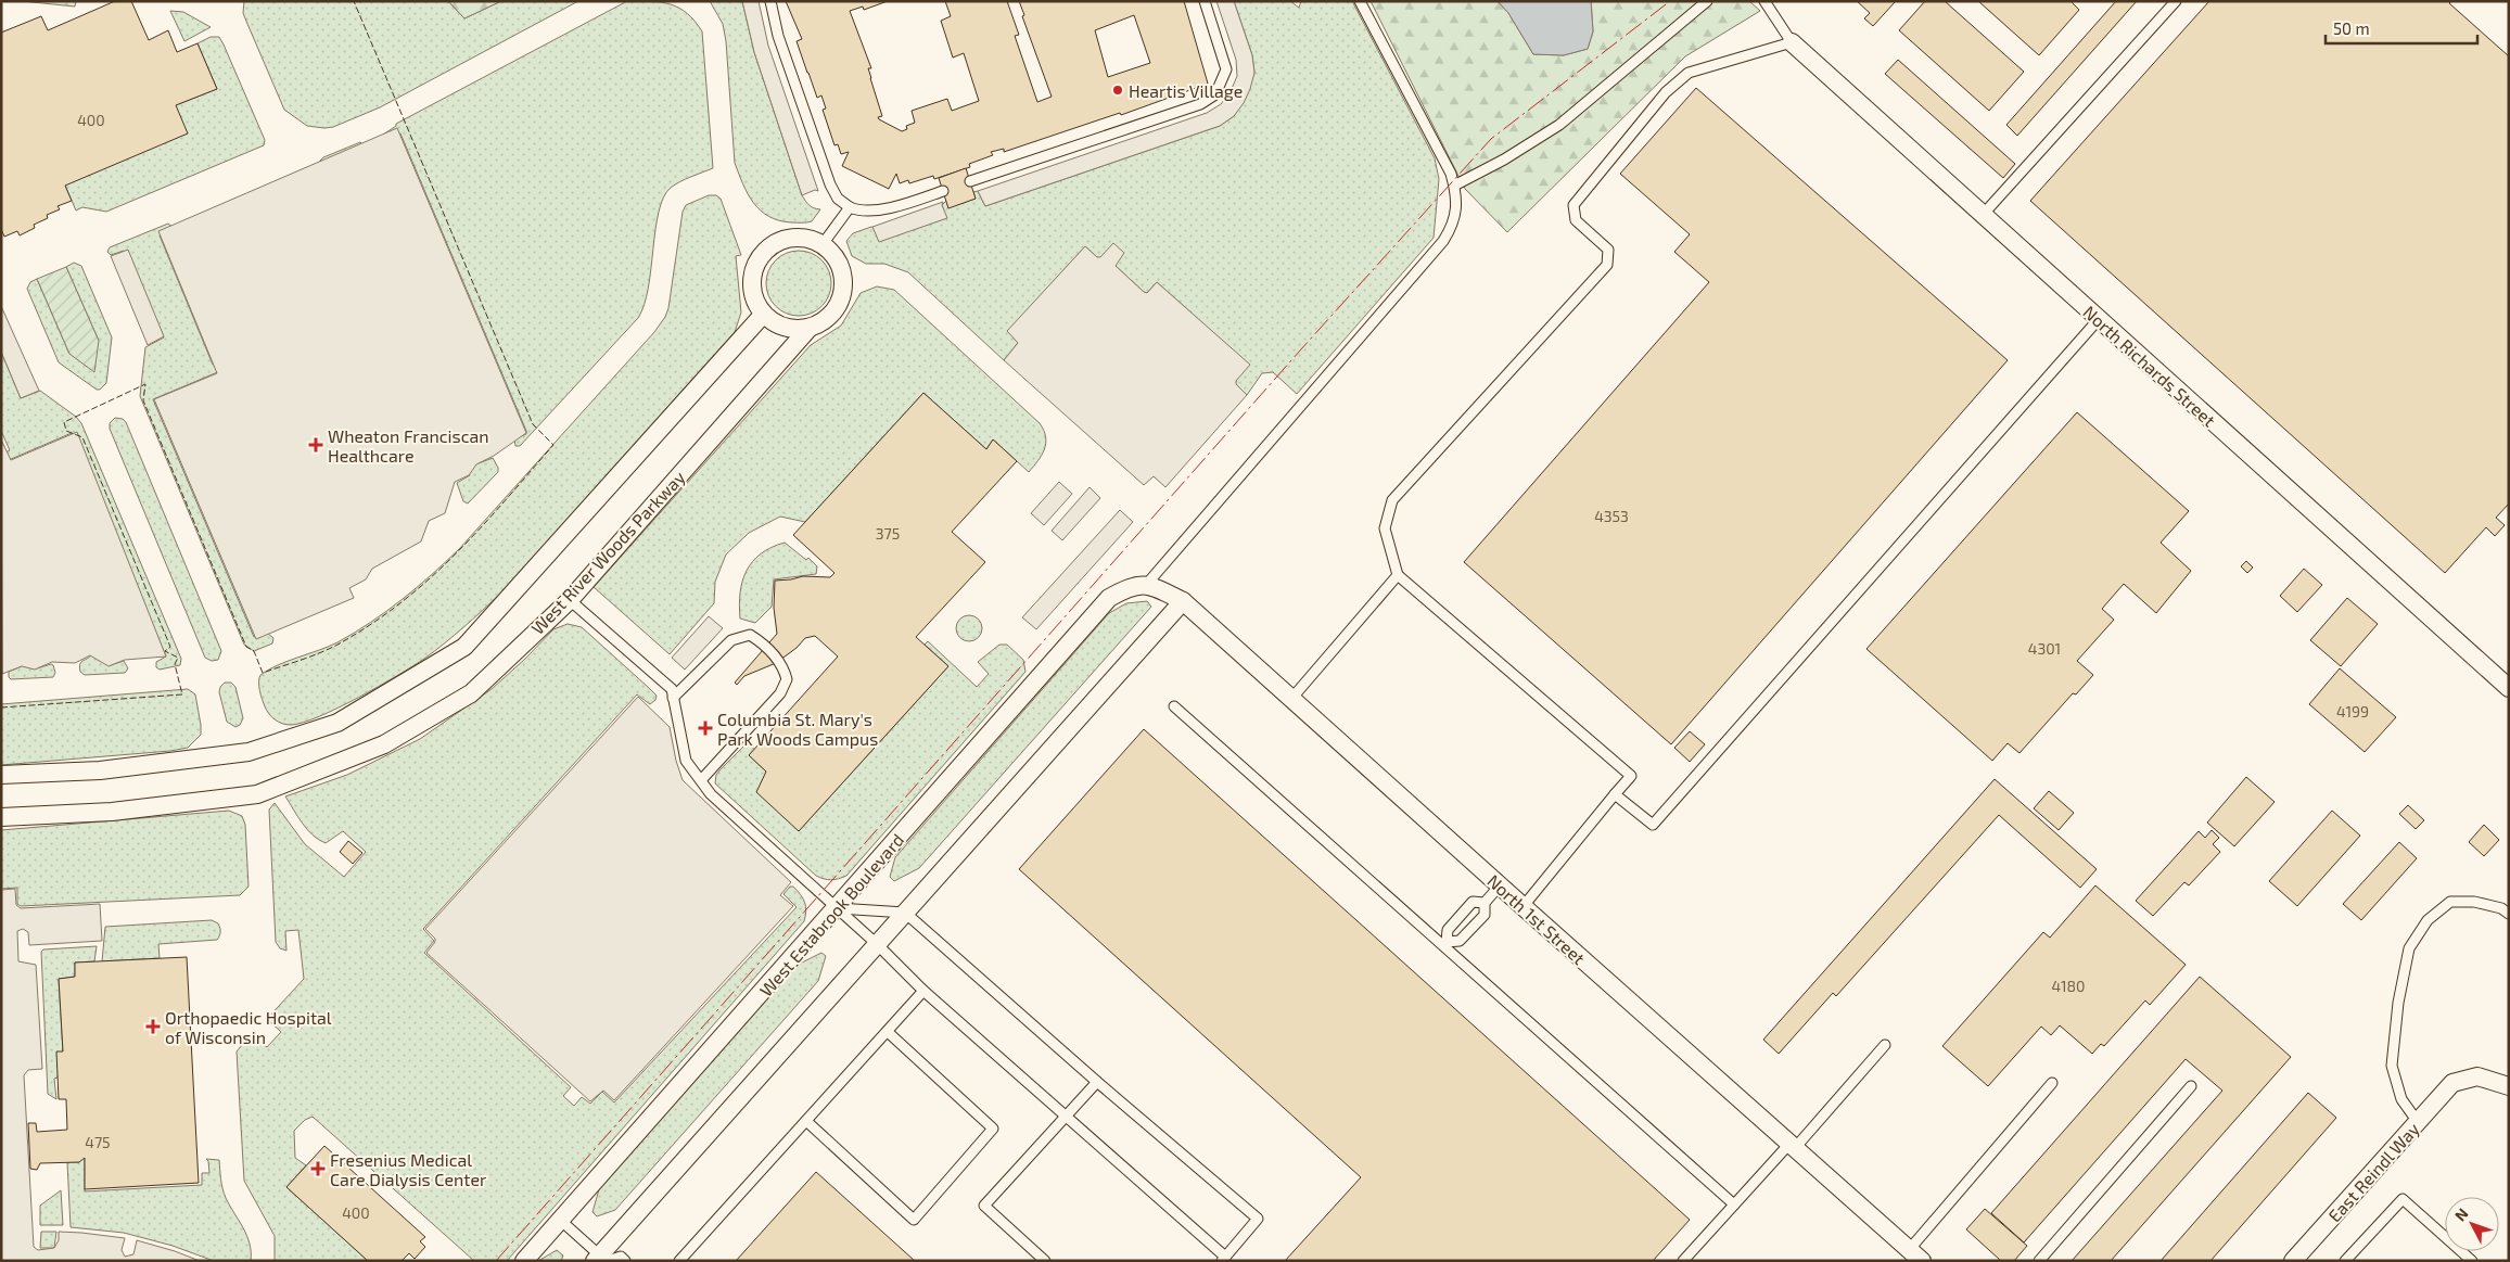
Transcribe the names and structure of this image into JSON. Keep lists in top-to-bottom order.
{
  "streets": {
    "street": [
      "North Richards Street",
      "West River Woods Parkway",
      "West Estabrook Boulevard",
      "North 1st Street",
      "East Reindl Way"
    ]
  },
  "crossings": [
    ["West Estabrook Boulevard", "North 1st Street"]
  ],
  "places": {
    "other": ["Heartis Village"],
    "health": [
      "Wheaton Franciscan Healthcare",
      "Columbia St. Mary's Park Woods Campus",
      "Orthopaedic Hospital of Wisconsin",
      "Fresenius Medical Care Dialysis Center"
    ]
  },
  "house_numbers": [
    "400",
    "4353",
    "375",
    "4301",
    "4199",
    "4180",
    "475",
    "400"
  ],
  "scale_bar": "50 m",
  "north": "top left"
}
